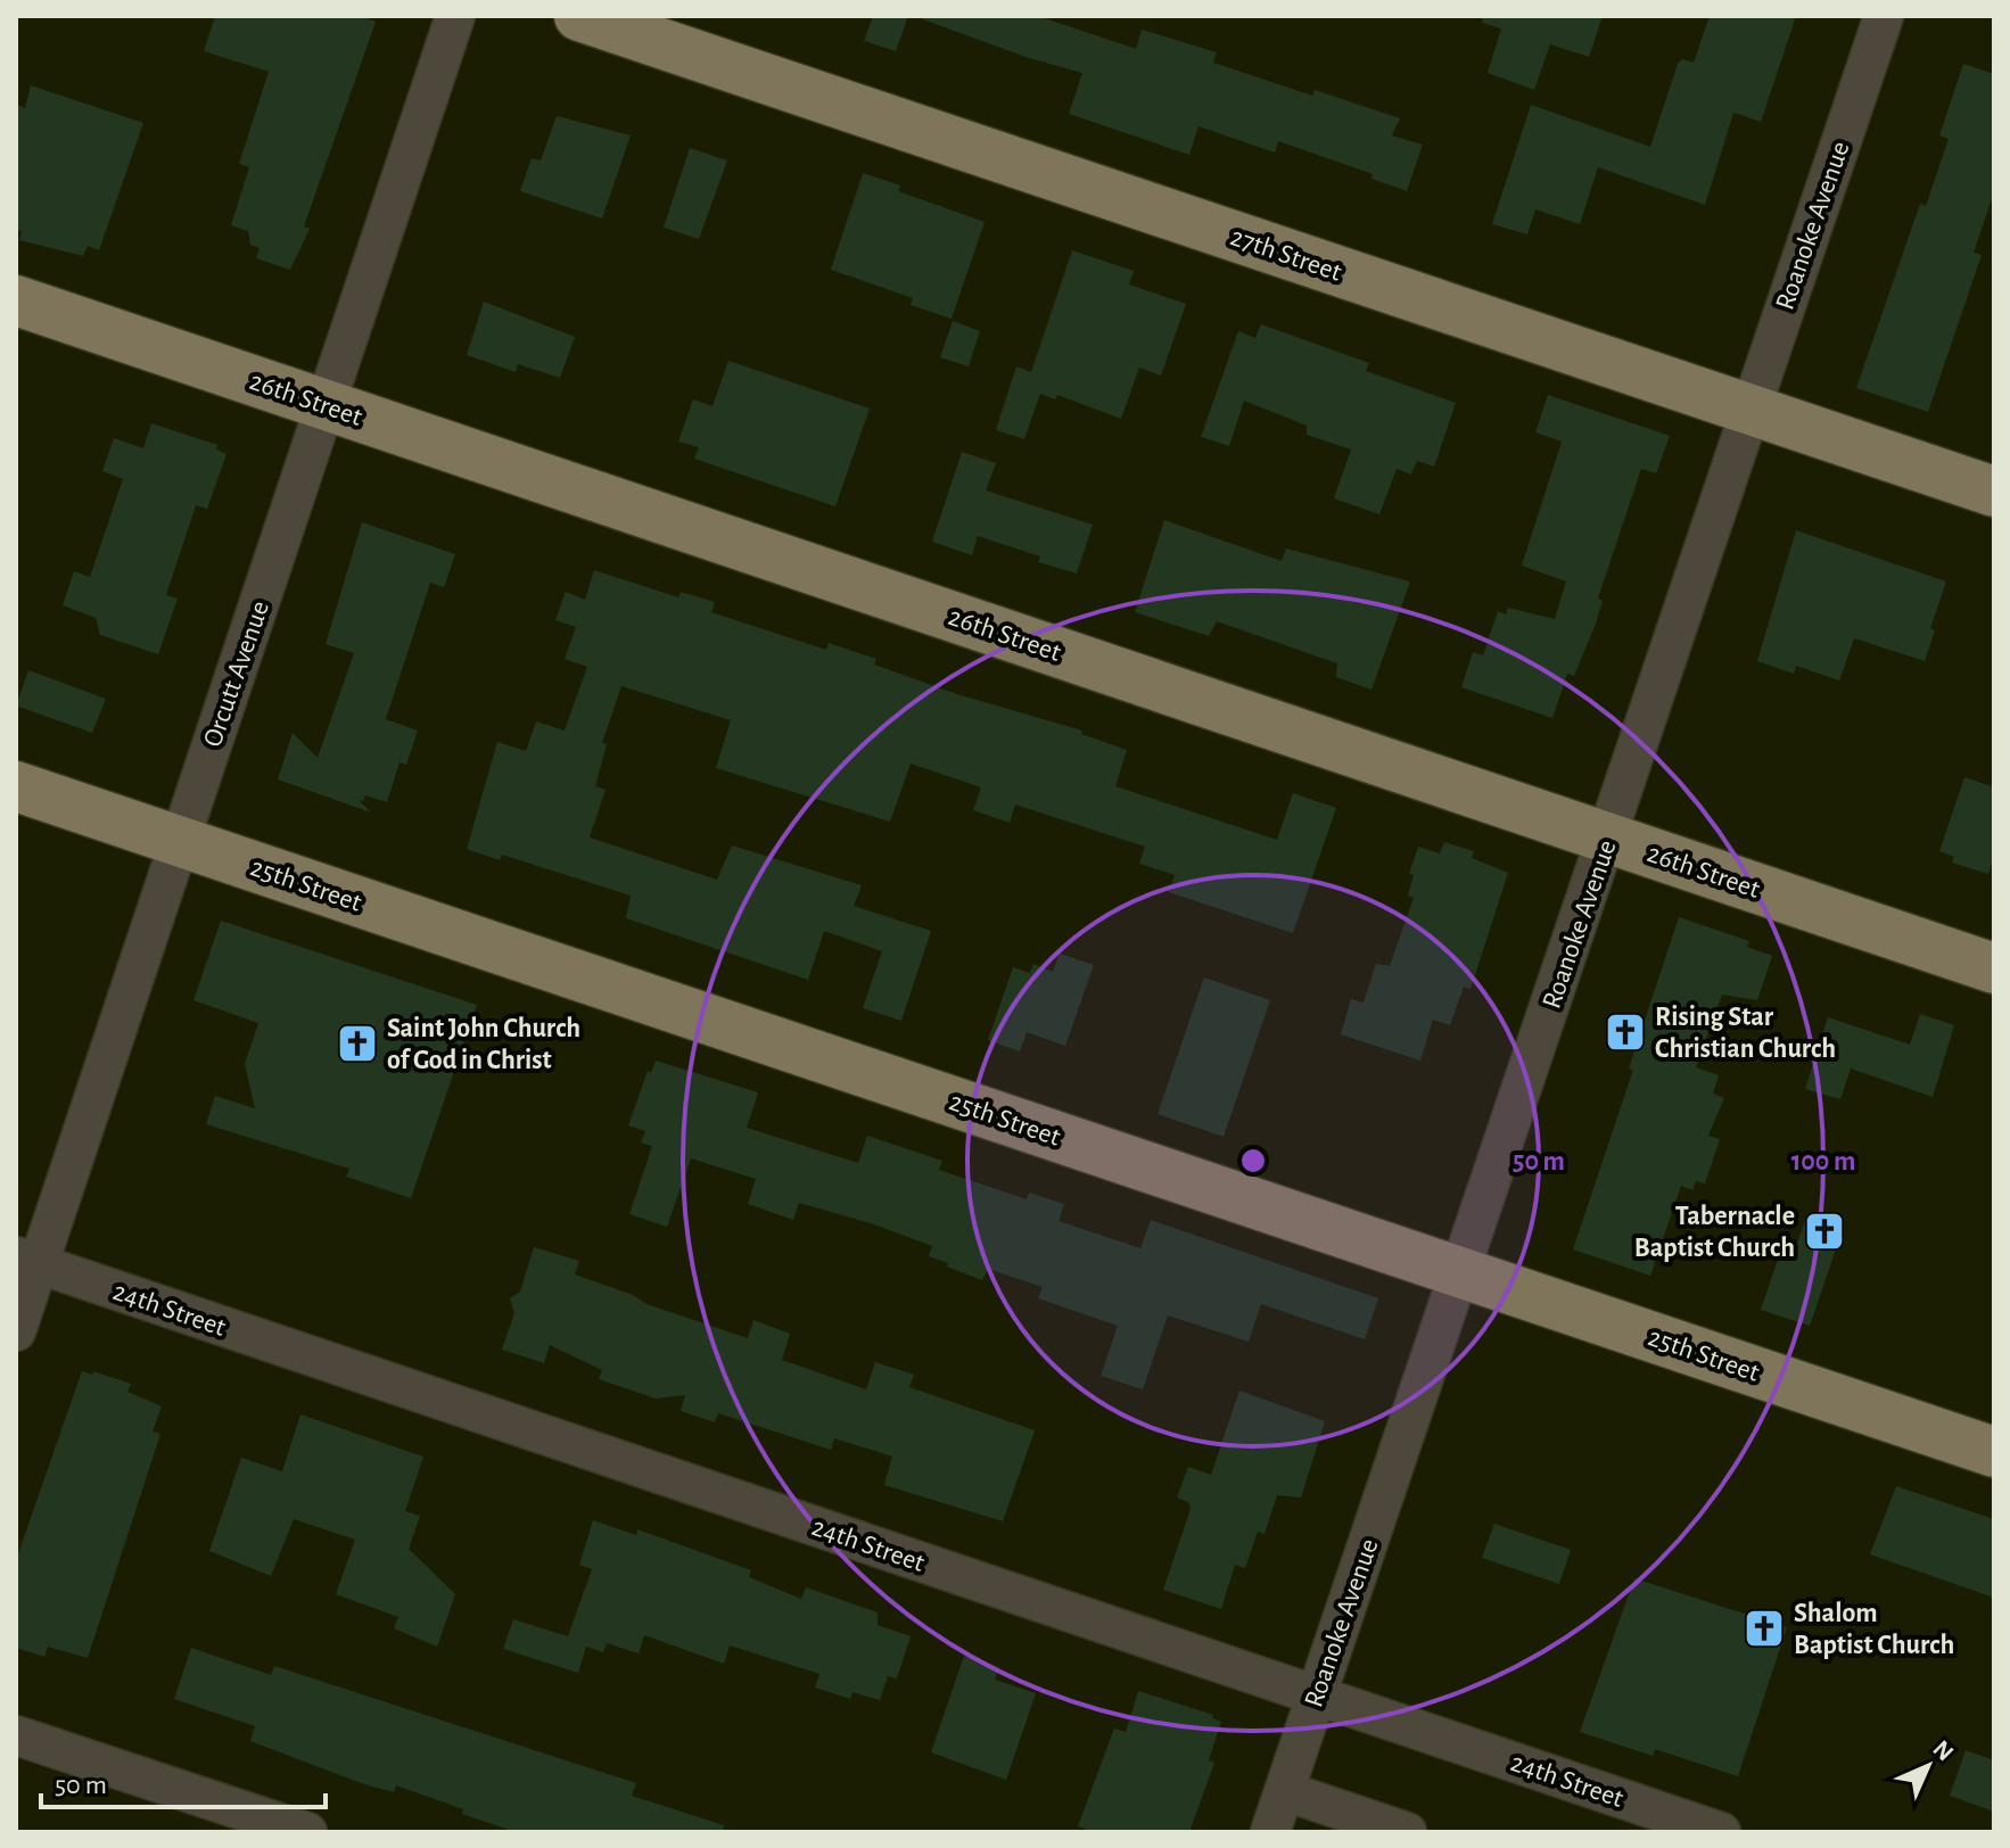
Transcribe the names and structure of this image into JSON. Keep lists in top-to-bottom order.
{
  "streets": {
    "main road": ["27th Street", "26th Street", "25th Street"],
    "street": ["Roanoke Avenue", "Orcutt Avenue", "24th Street"]
  },
  "crossings": [
    ["Roanoke Avenue", "27th Street"],
    ["Roanoke Avenue", "26th Street"],
    ["Roanoke Avenue", "25th Street"],
    ["Roanoke Avenue", "24th Street"],
    ["26th Street", "Orcutt Avenue"],
    ["Orcutt Avenue", "25th Street"],
    ["Orcutt Avenue", "24th Street"]
  ],
  "places": {
    "church": [
      "Rising Star Christian Church",
      "Saint John Church of God in Christ",
      "Tabernacle Baptist Church",
      "Shalom Baptist Church"
    ]
  },
  "scale_bar": "50 m",
  "north": "top right",
  "rings": ["50 m", "100 m"]
}
